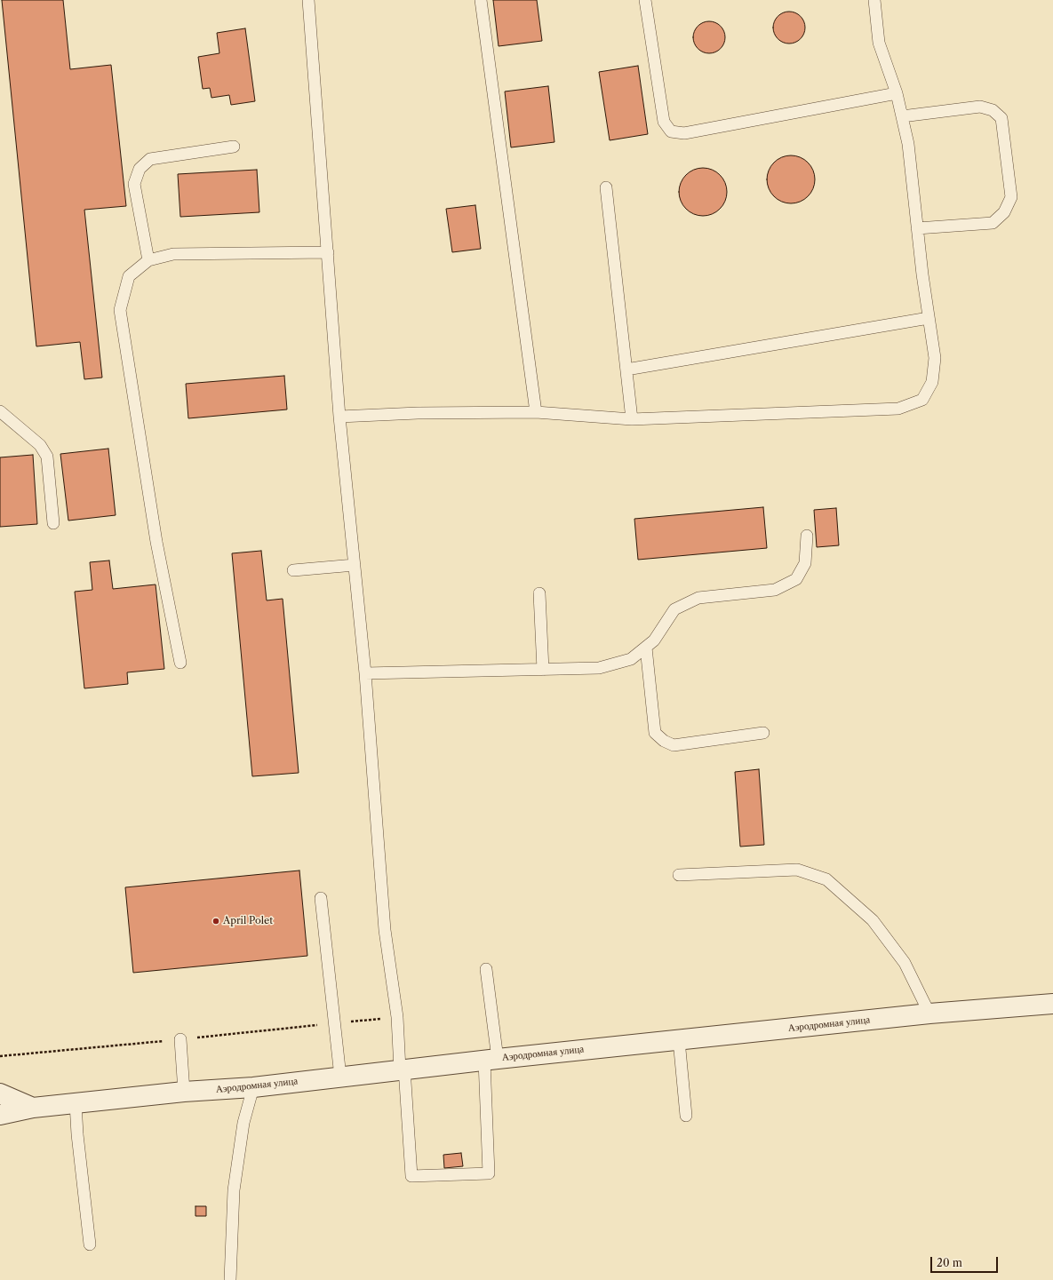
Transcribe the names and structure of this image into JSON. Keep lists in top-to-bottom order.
{
  "streets": {
    "street": ["Аэродромная улица"]
  },
  "places": ["April Polet"],
  "scale_bar": "20 m"
}
